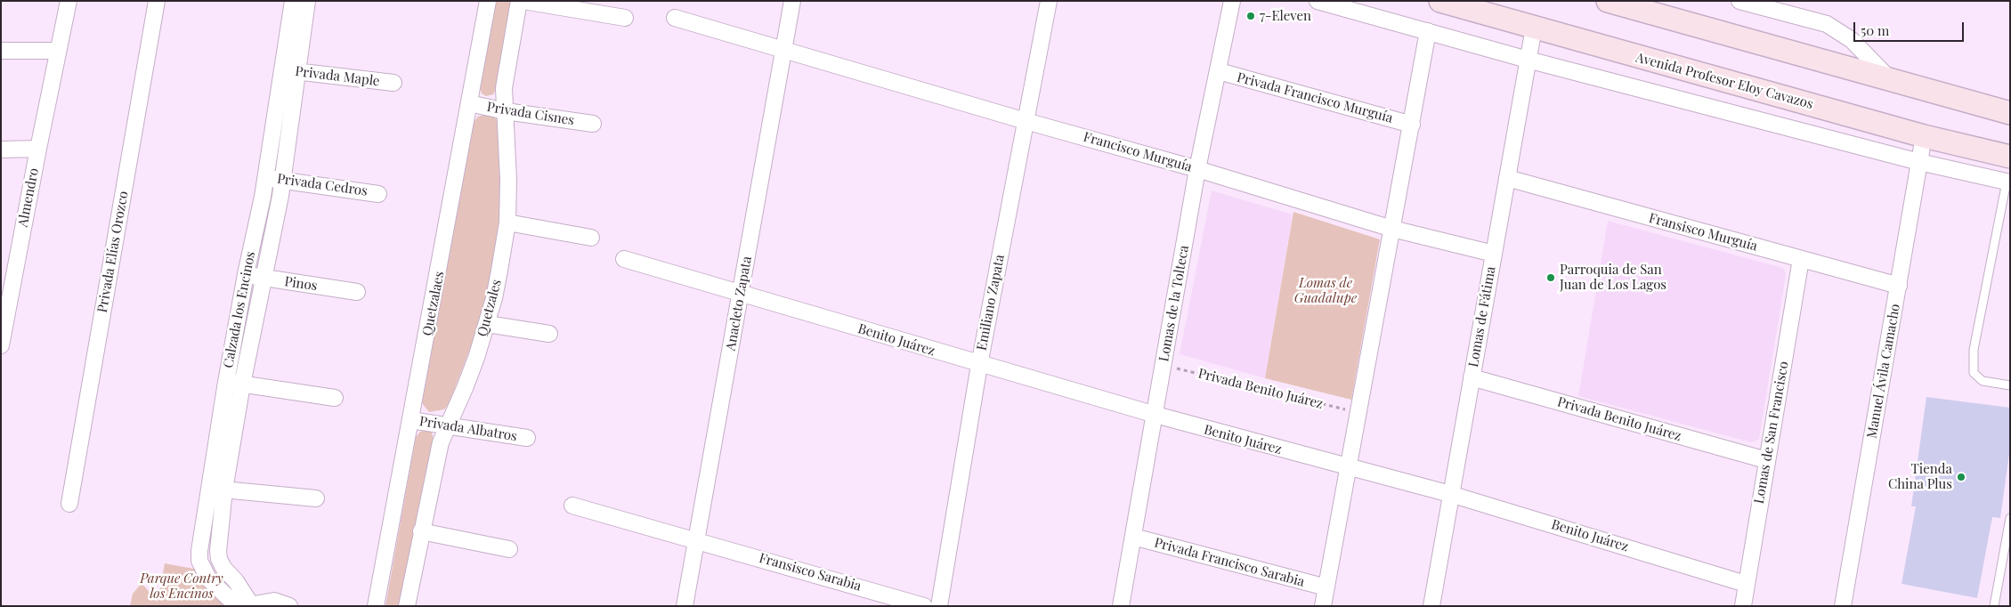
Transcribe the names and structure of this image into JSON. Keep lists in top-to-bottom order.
{
  "streets": {
    "main road": ["Avenida Profesor Eloy Cavazos"],
    "street": [
      "Privada Maple",
      "Privada Francisco Murguía",
      "Privada Cisnes",
      "Francisco Murguía",
      "Privada Cedros",
      "Almendro",
      "Fransisco Murguía",
      "Privada Elías Orozco",
      "Pinos",
      "Emiliano Zapata",
      "Quetzalaes",
      "Anacleto Zapata",
      "Lomas de la Tolteca",
      "Quetzales",
      "Calzada los Encinos",
      "Lomas de Fátima",
      "Benito Juárez",
      "Manuel Ávila Camacho",
      "Privada Benito Juárez",
      "Privada Albatros",
      "Lomas de San Francisco",
      "Privada Francisco Sarabia",
      "Fransisco Sarabia"
    ]
  },
  "crossings": [
    ["Privada Maple", "Calzada los Encinos"],
    ["Avenida Profesor Eloy Cavazos", "Lomas de Fátima"],
    ["Avenida Profesor Eloy Cavazos", "Manuel Ávila Camacho"],
    ["Privada Francisco Murguía", "Lomas de la Tolteca"],
    ["Privada Cisnes", "Quetzalaes"],
    ["Privada Cisnes", "Quetzales"],
    ["Francisco Murguía", "Emiliano Zapata"],
    ["Francisco Murguía", "Anacleto Zapata"],
    ["Francisco Murguía", "Lomas de la Tolteca"],
    ["Francisco Murguía", "Lomas de Fátima"],
    ["Privada Cedros", "Calzada los Encinos"],
    ["Fransisco Murguía", "Lomas de Fátima"],
    ["Fransisco Murguía", "Manuel Ávila Camacho"],
    ["Fransisco Murguía", "Lomas de San Francisco"],
    ["Pinos", "Calzada los Encinos"],
    ["Emiliano Zapata", "Benito Juárez"],
    ["Quetzalaes", "Privada Albatros"],
    ["Anacleto Zapata", "Benito Juárez"],
    ["Anacleto Zapata", "Fransisco Sarabia"],
    ["Lomas de la Tolteca", "Benito Juárez"],
    ["Lomas de la Tolteca", "Privada Benito Juárez"],
    ["Lomas de la Tolteca", "Privada Francisco Sarabia"],
    ["Quetzales", "Privada Albatros"],
    ["Lomas de Fátima", "Benito Juárez"],
    ["Lomas de Fátima", "Privada Benito Juárez"],
    ["Benito Juárez", "Lomas de San Francisco"],
    ["Privada Benito Juárez", "Lomas de San Francisco"]
  ],
  "parks": ["Lomas de Guadalupe", "Parque Contry los Encinos"],
  "places": ["7-Eleven", "Parroquia de San Juan de Los Lagos", "Tienda China Plus"],
  "scale_bar": "50 m"
}
